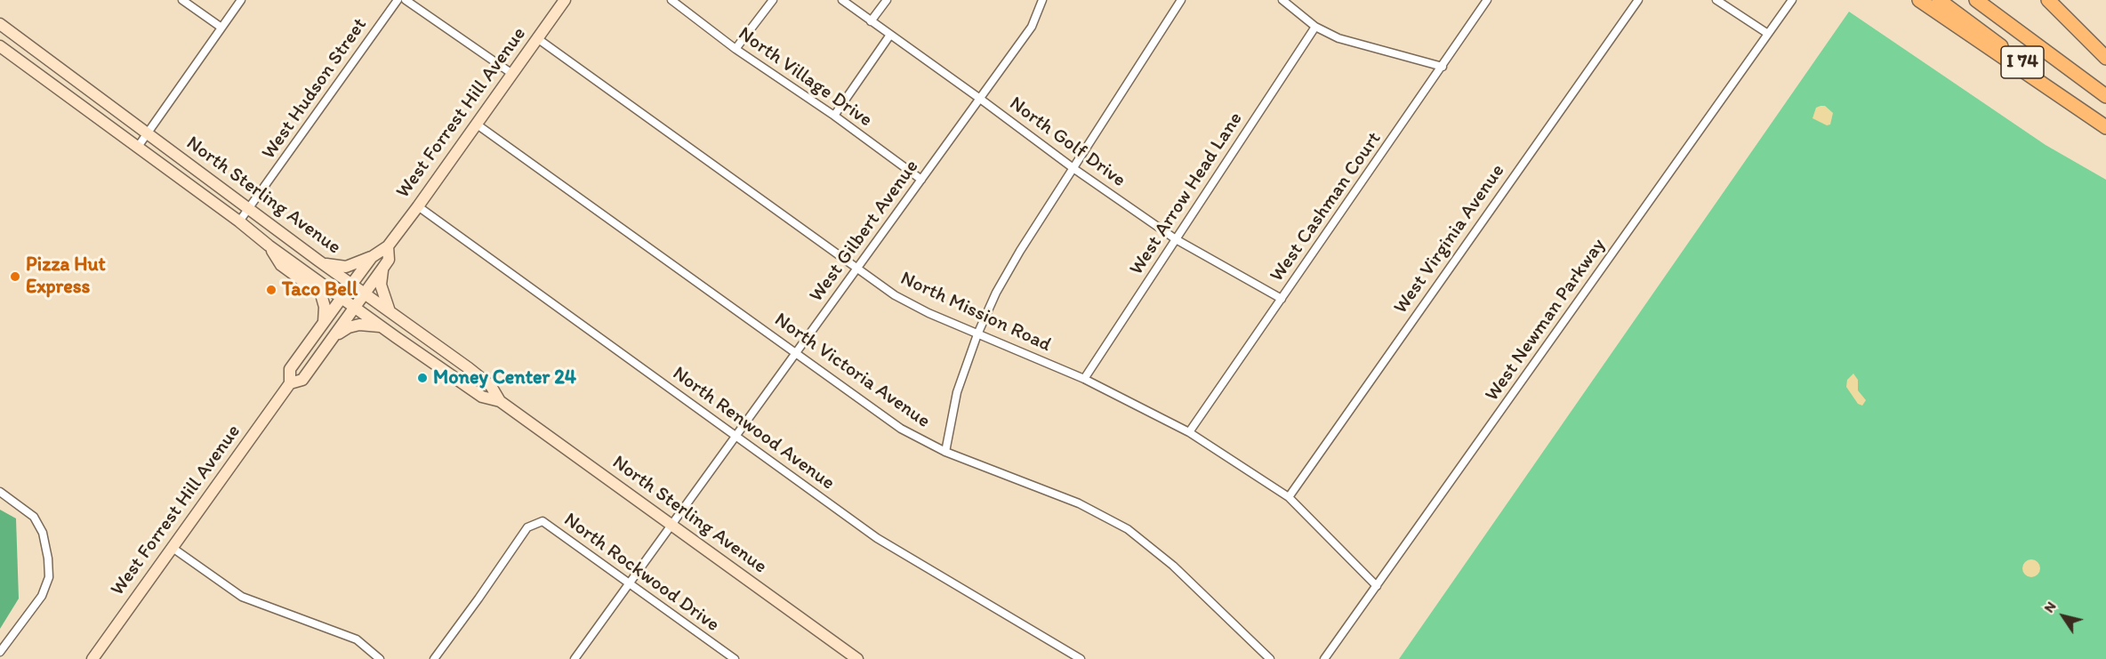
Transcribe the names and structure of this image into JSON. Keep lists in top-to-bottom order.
{
  "streets": {
    "highway": ["I 74"],
    "main road": ["West Forrest Hill Avenue", "North Sterling Avenue"],
    "street": [
      "North Village Drive",
      "West Hudson Street",
      "North Golf Drive",
      "West Arrow Head Lane",
      "West Cashman Court",
      "West Gilbert Avenue",
      "West Virginia Avenue",
      "North Mission Road",
      "West Newman Parkway",
      "North Victoria Avenue",
      "North Renwood Avenue",
      "North Rockwood Drive"
    ]
  },
  "crossings": [
    ["North Village Drive", "West Gilbert Avenue"],
    ["West Hudson Street", "North Sterling Avenue"],
    ["West Forrest Hill Avenue", "North Sterling Avenue"],
    ["West Forrest Hill Avenue", "North Mission Road"],
    ["West Forrest Hill Avenue", "North Victoria Avenue"],
    ["West Forrest Hill Avenue", "North Renwood Avenue"],
    ["North Golf Drive", "West Arrow Head Lane"],
    ["North Golf Drive", "West Cashman Court"],
    ["North Golf Drive", "West Gilbert Avenue"],
    ["West Arrow Head Lane", "North Mission Road"],
    ["North Sterling Avenue", "West Gilbert Avenue"],
    ["West Cashman Court", "North Mission Road"],
    ["West Gilbert Avenue", "North Mission Road"],
    ["West Gilbert Avenue", "North Victoria Avenue"],
    ["West Gilbert Avenue", "North Renwood Avenue"],
    ["West Gilbert Avenue", "North Rockwood Drive"],
    ["West Virginia Avenue", "North Mission Road"],
    ["North Mission Road", "West Newman Parkway"]
  ],
  "places": ["Pizza Hut Express", "Taco Bell", "Money Center 24"],
  "north": "top left"
}
